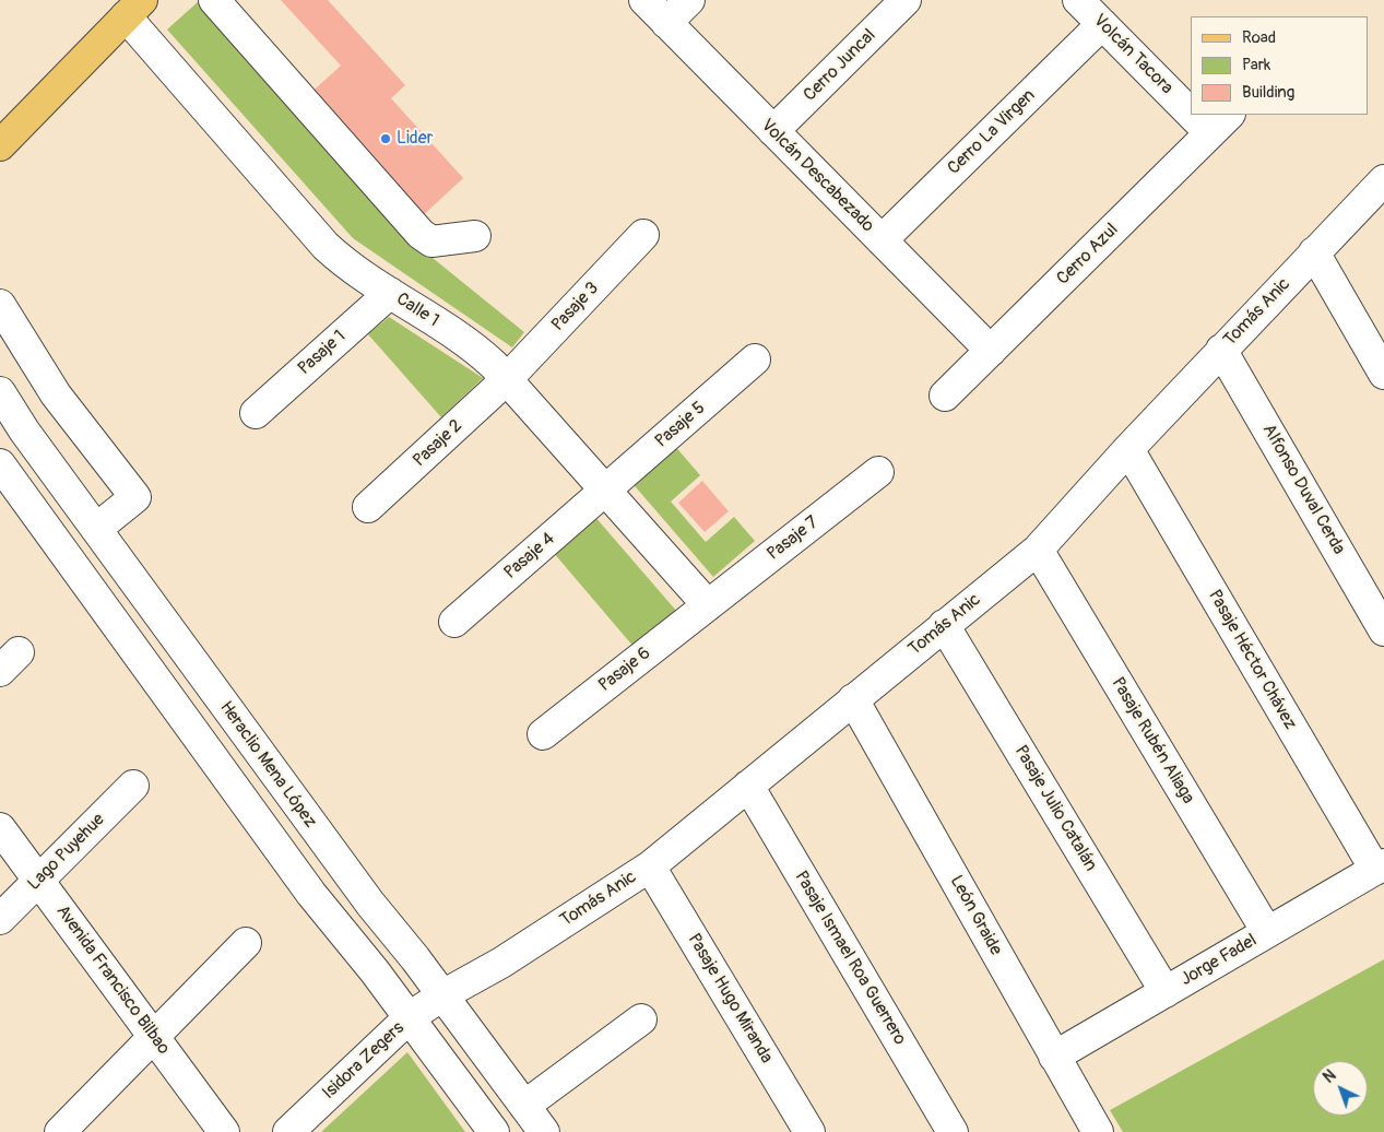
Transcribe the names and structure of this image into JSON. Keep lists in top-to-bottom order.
{
  "streets": {
    "street": [
      "Volcán Tacora",
      "Cerro Juncal",
      "Cerro La Virgen",
      "Volcán Descabezado",
      "Cerro Azul",
      "Pasaje 3",
      "Calle 1",
      "Tomás Anic",
      "Pasaje 1",
      "Pasaje 5",
      "Pasaje 2",
      "Alfonso Duval Cerda",
      "Pasaje 7",
      "Pasaje 4",
      "Pasaje Héctor Chávez",
      "Pasaje 6",
      "Pasaje Rubén Aliaga",
      "Heraclio Mena López",
      "Pasaje Julio Catalán",
      "Lago Puyehue",
      "León Graide",
      "Pasaje Ismael Roa Guerrero",
      "Jorge Fadel",
      "Avenida Francisco Bilbao",
      "Pasaje Hugo Miranda",
      "Isidora Zegers"
    ]
  },
  "crossings": [
    ["Volcán Tacora", "Cerro La Virgen"],
    ["Cerro Juncal", "Volcán Descabezado"],
    ["Cerro La Virgen", "Volcán Descabezado"],
    ["Volcán Descabezado", "Cerro Azul"],
    ["Pasaje 3", "Calle 1"],
    ["Pasaje 3", "Pasaje 2"],
    ["Calle 1", "Pasaje 1"],
    ["Calle 1", "Pasaje 5"],
    ["Calle 1", "Pasaje 2"],
    ["Calle 1", "Pasaje 7"],
    ["Calle 1", "Pasaje 4"],
    ["Calle 1", "Pasaje 6"],
    ["Tomás Anic", "Alfonso Duval Cerda"],
    ["Tomás Anic", "Pasaje Héctor Chávez"],
    ["Tomás Anic", "Pasaje Rubén Aliaga"],
    ["Tomás Anic", "Heraclio Mena López"],
    ["Tomás Anic", "Pasaje Julio Catalán"],
    ["Tomás Anic", "León Graide"],
    ["Tomás Anic", "Pasaje Ismael Roa Guerrero"],
    ["Tomás Anic", "Pasaje Hugo Miranda"],
    ["Tomás Anic", "Isidora Zegers"],
    ["Pasaje 5", "Pasaje 4"],
    ["Pasaje 7", "Pasaje 6"],
    ["Pasaje Héctor Chávez", "Jorge Fadel"],
    ["Pasaje Rubén Aliaga", "Jorge Fadel"],
    ["Heraclio Mena López", "Isidora Zegers"],
    ["Pasaje Julio Catalán", "Jorge Fadel"],
    ["Lago Puyehue", "Avenida Francisco Bilbao"],
    ["León Graide", "Jorge Fadel"]
  ],
  "places": ["Lider"],
  "legend": ["Road", "Park", "Building"],
  "north": "top left"
}
